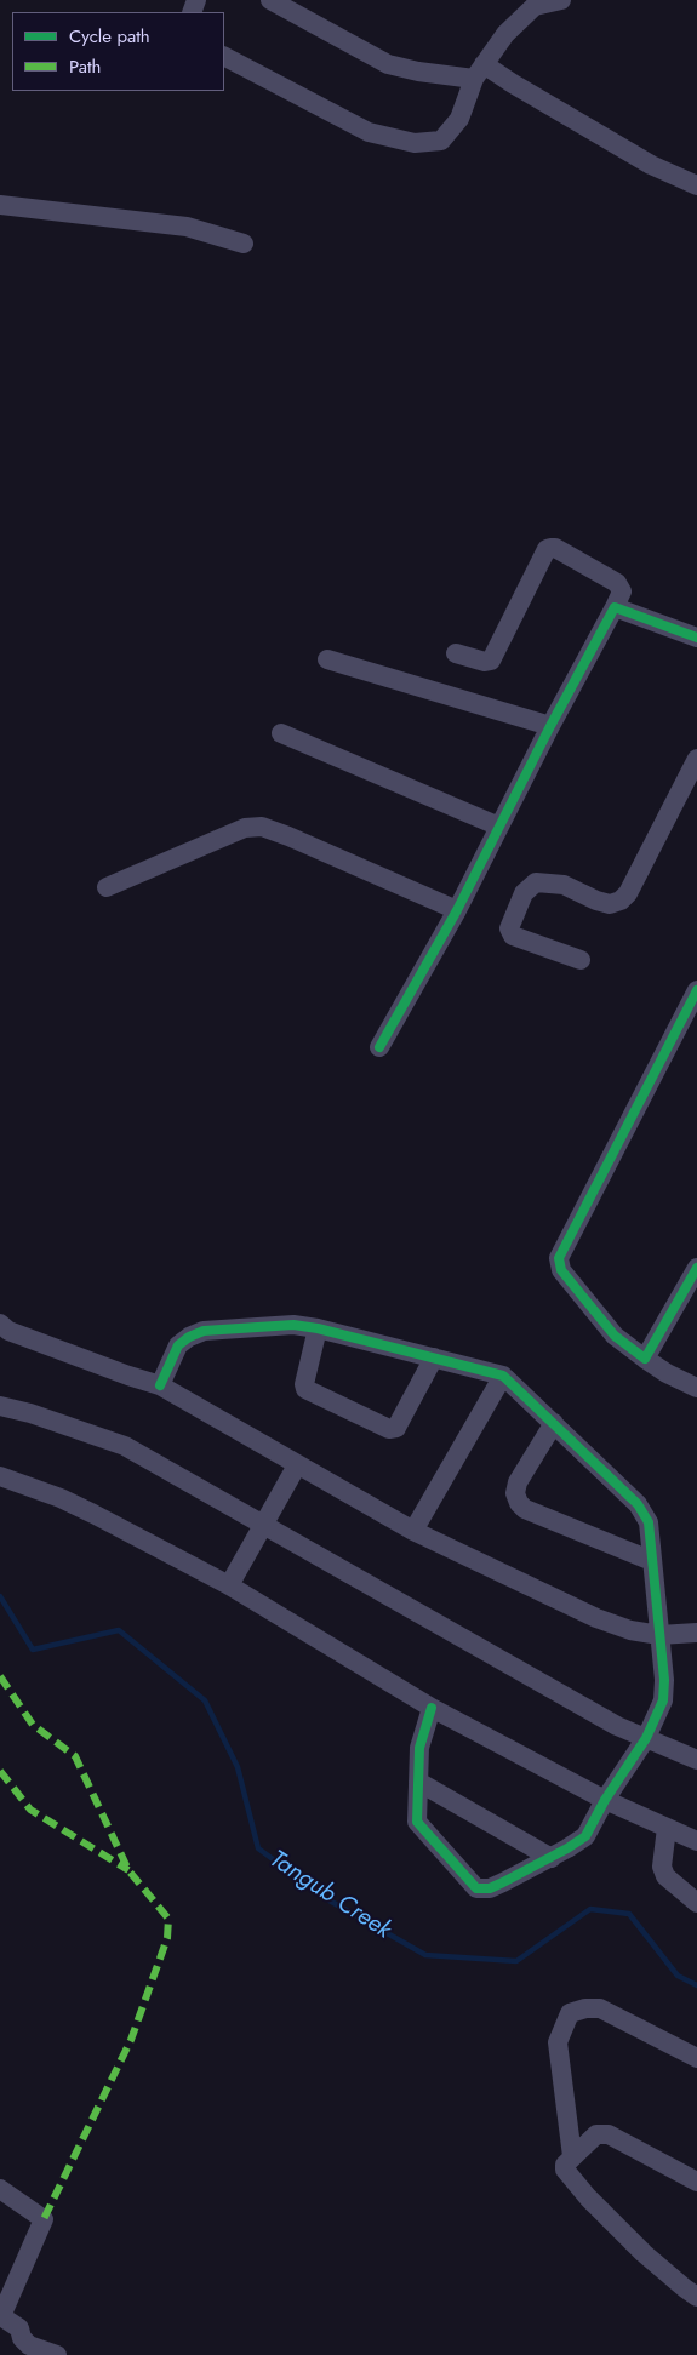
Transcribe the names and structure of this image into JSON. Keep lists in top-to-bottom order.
{
  "water": ["Tangub Creek"],
  "legend": ["Cycle path", "Path"]
}
